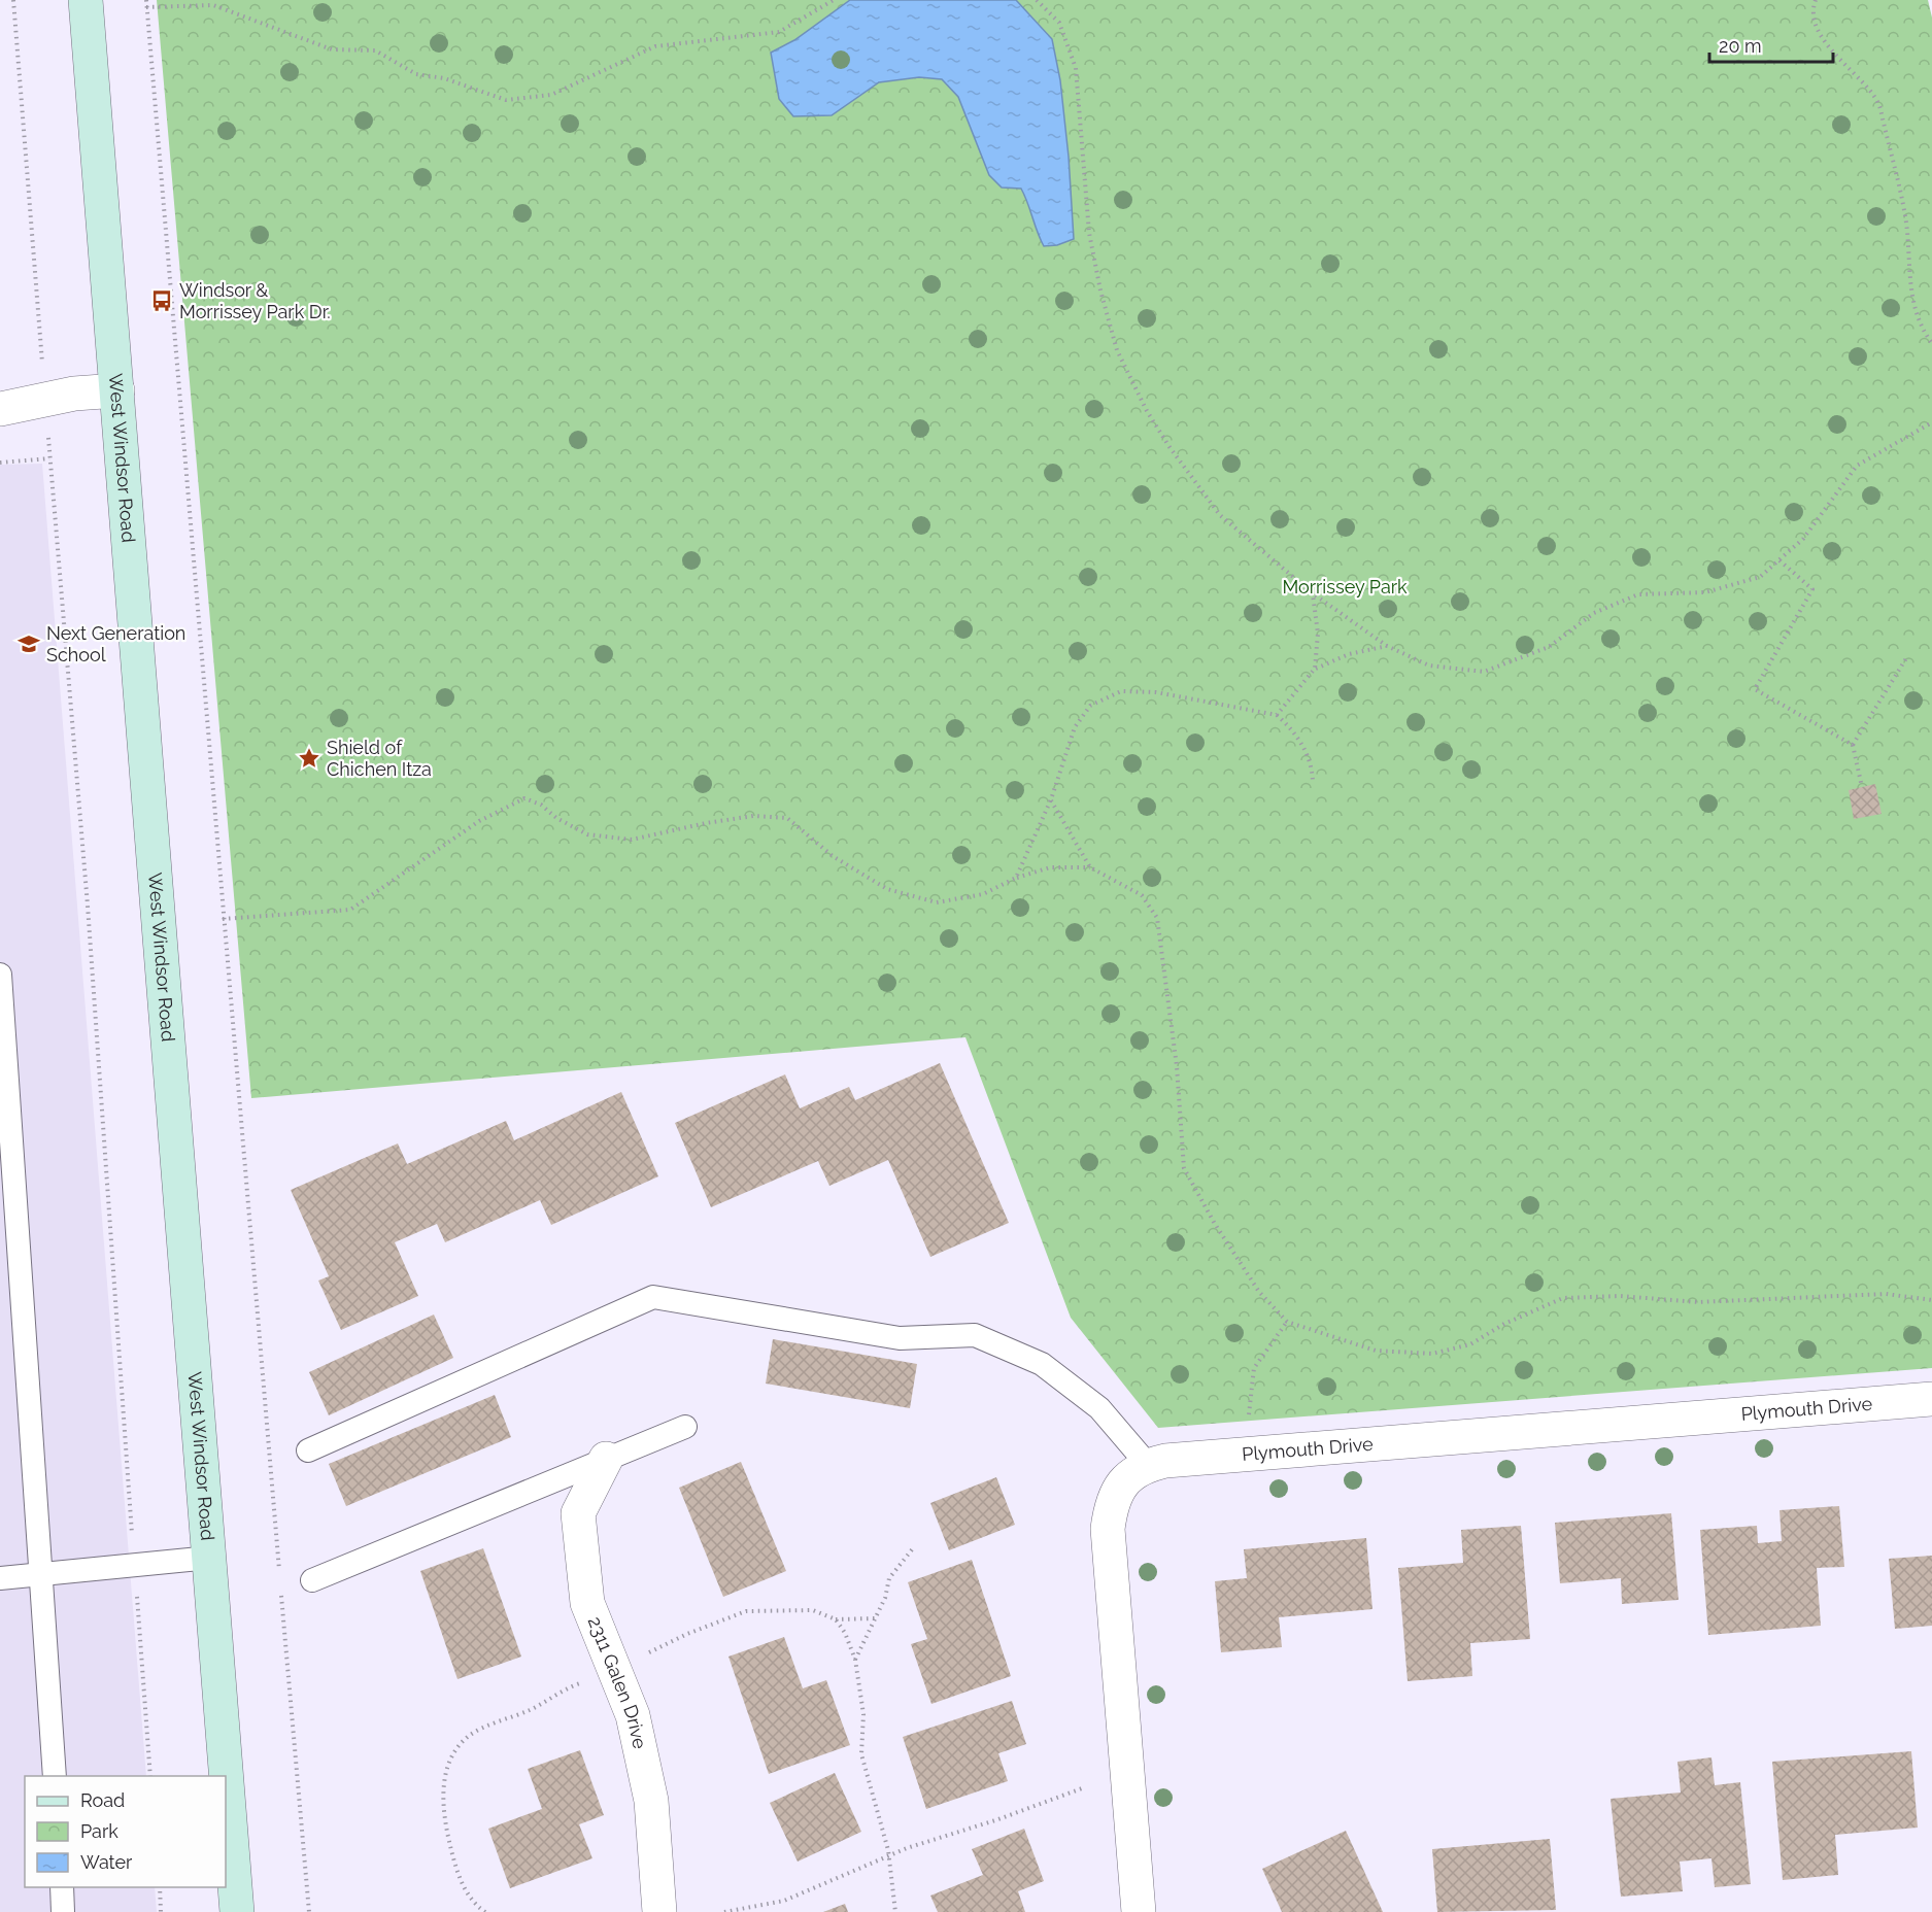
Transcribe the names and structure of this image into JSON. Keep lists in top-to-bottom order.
{
  "streets": {
    "main road": ["West Windsor Road"],
    "street": ["Plymouth Drive", "2311 Galen Drive"]
  },
  "parks": ["Morrissey Park"],
  "places": {
    "bus stop": ["Windsor & Morrissey Park Dr."],
    "school or university": ["Next Generation School"],
    "place": ["Shield of Chichen Itza"]
  },
  "legend": ["Road", "Park", "Water"],
  "scale_bar": "20 m"
}
